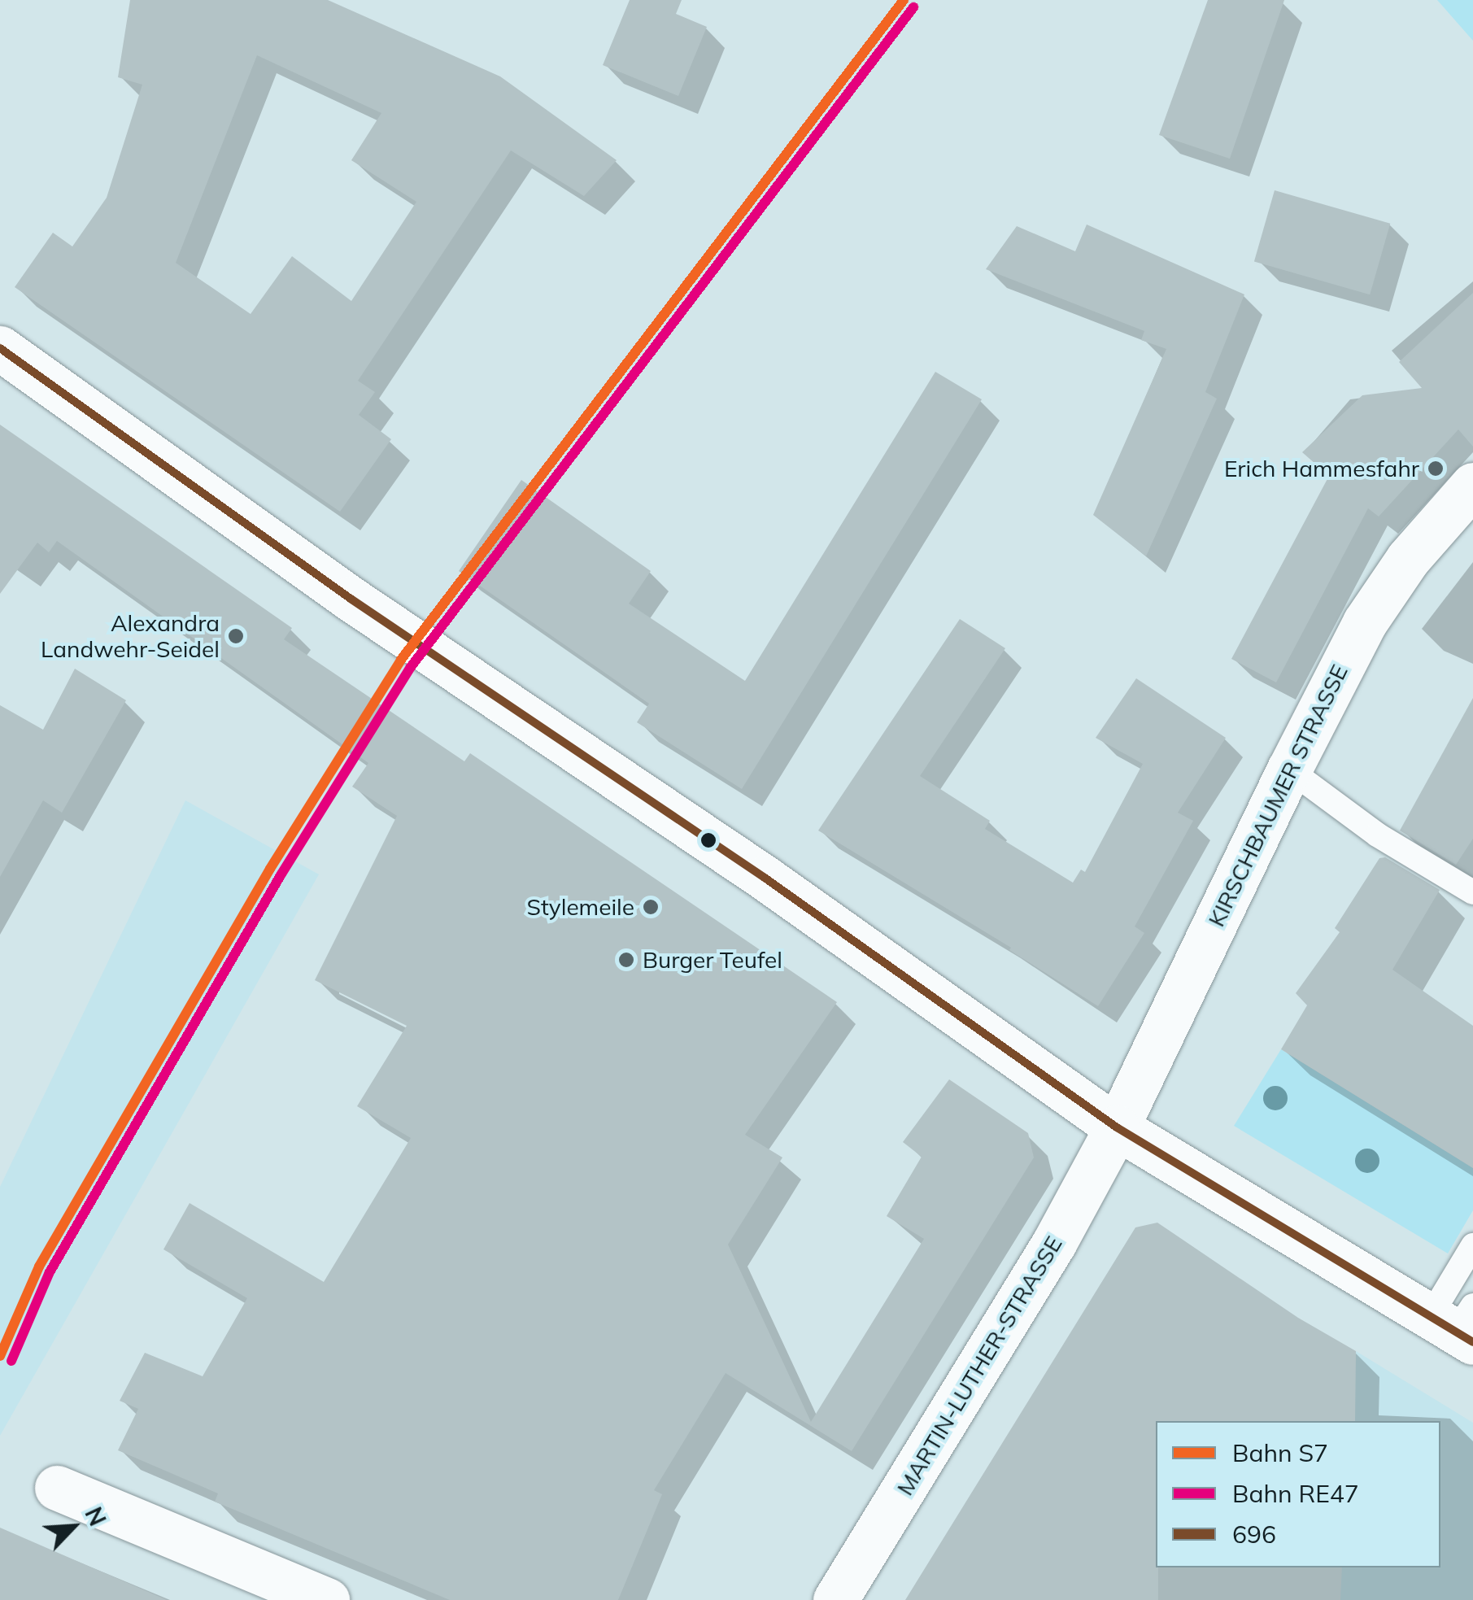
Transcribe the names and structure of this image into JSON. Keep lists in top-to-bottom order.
{
  "streets": {
    "street": ["KIRSCHBAUMER STRASSE", "MARTIN-LUTHER-STRASSE"]
  },
  "crossings": [
    ["KIRSCHBAUMER STRASSE", "MARTIN-LUTHER-STRASSE"]
  ],
  "places": [
    "Erich Hammesfahr",
    "Alexandra Landwehr-Seidel",
    "Stylemeile",
    "Burger Teufel"
  ],
  "lines": ["rail line S7", "rail line RE47", "transit line 696"],
  "legend": ["Bahn S7", "Bahn RE47", "696"],
  "north": "top right"
}
